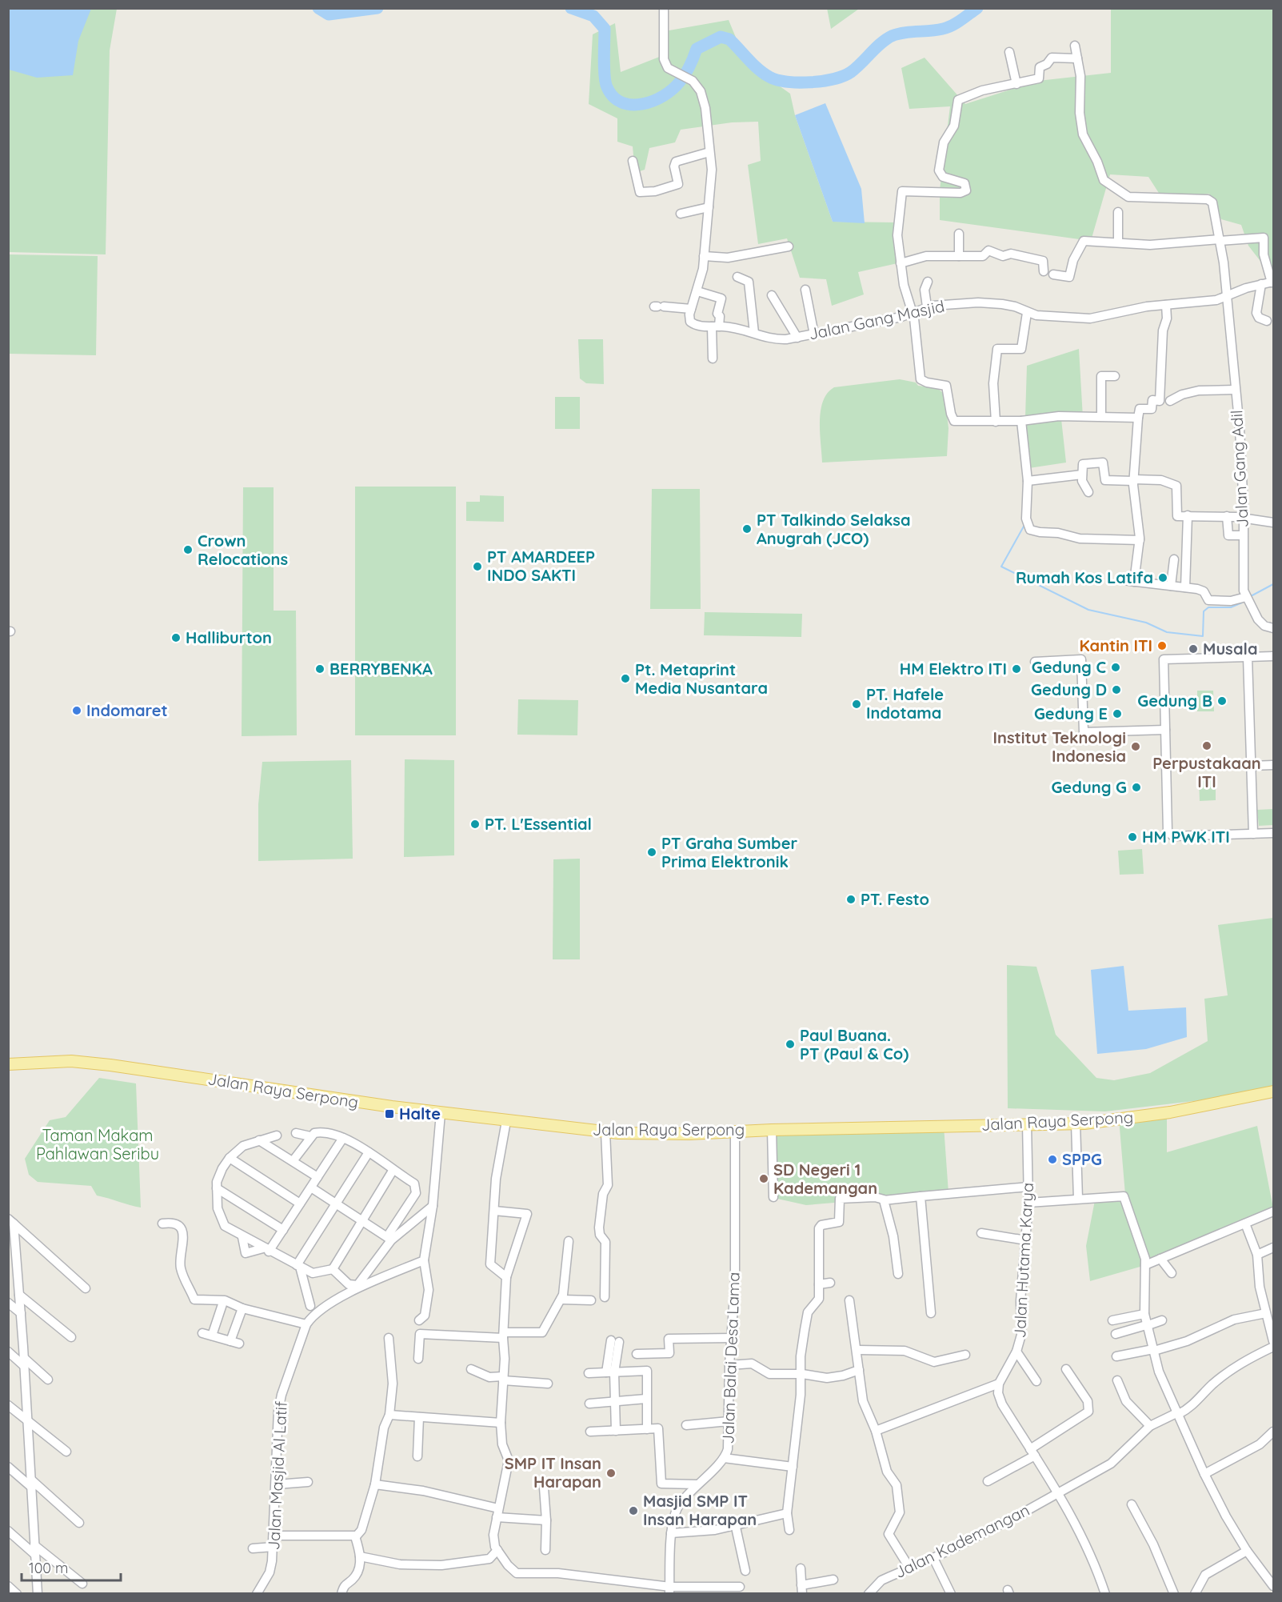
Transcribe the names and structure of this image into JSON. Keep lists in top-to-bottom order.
{
  "streets": {
    "main road": ["Jalan Raya Serpong"],
    "street": [
      "Jalan Gang Masjid",
      "Jalan Gang Adil",
      "Jalan Hutama Karya",
      "Jalan Balai Desa Lama",
      "Jalan Masjid Al Latif",
      "Jalan Kademangan"
    ]
  },
  "crossings": [
    ["Jalan Gang Masjid", "Jalan Gang Adil"],
    ["Jalan Raya Serpong", "Jalan Hutama Karya"],
    ["Jalan Raya Serpong", "Jalan Balai Desa Lama"]
  ],
  "parks": ["Taman Makam Pahlawan Seribu"],
  "places": {
    "other": [
      "PT Talkindo Selaksa Anugrah (JCO)",
      "Crown Relocations",
      "PT AMARDEEP INDO SAKTI",
      "Rumah Kos Latifa",
      "Halliburton",
      "Kantin ITI",
      "Musala",
      "Gedung C",
      "BERRYBENKA",
      "HM Elektro ITI",
      "Pt. Metaprint Media Nusantara",
      "Gedung D",
      "Gedung B",
      "PT. Hafele Indotama",
      "Indomaret",
      "Gedung E",
      "Perpustakaan ITI",
      "Institut Teknologi Indonesia",
      "Gedung G",
      "PT. L'Essential",
      "HM PWK ITI",
      "PT Graha Sumber Prima Elektronik",
      "PT. Festo",
      "Paul Buana. PT (Paul & Co)",
      "SPPG",
      "SD Negeri 1 Kademangan",
      "SMP IT Insan Harapan",
      "Masjid SMP IT Insan Harapan"
    ],
    "transit": ["Halte"]
  },
  "scale_bar": "100 m"
}
